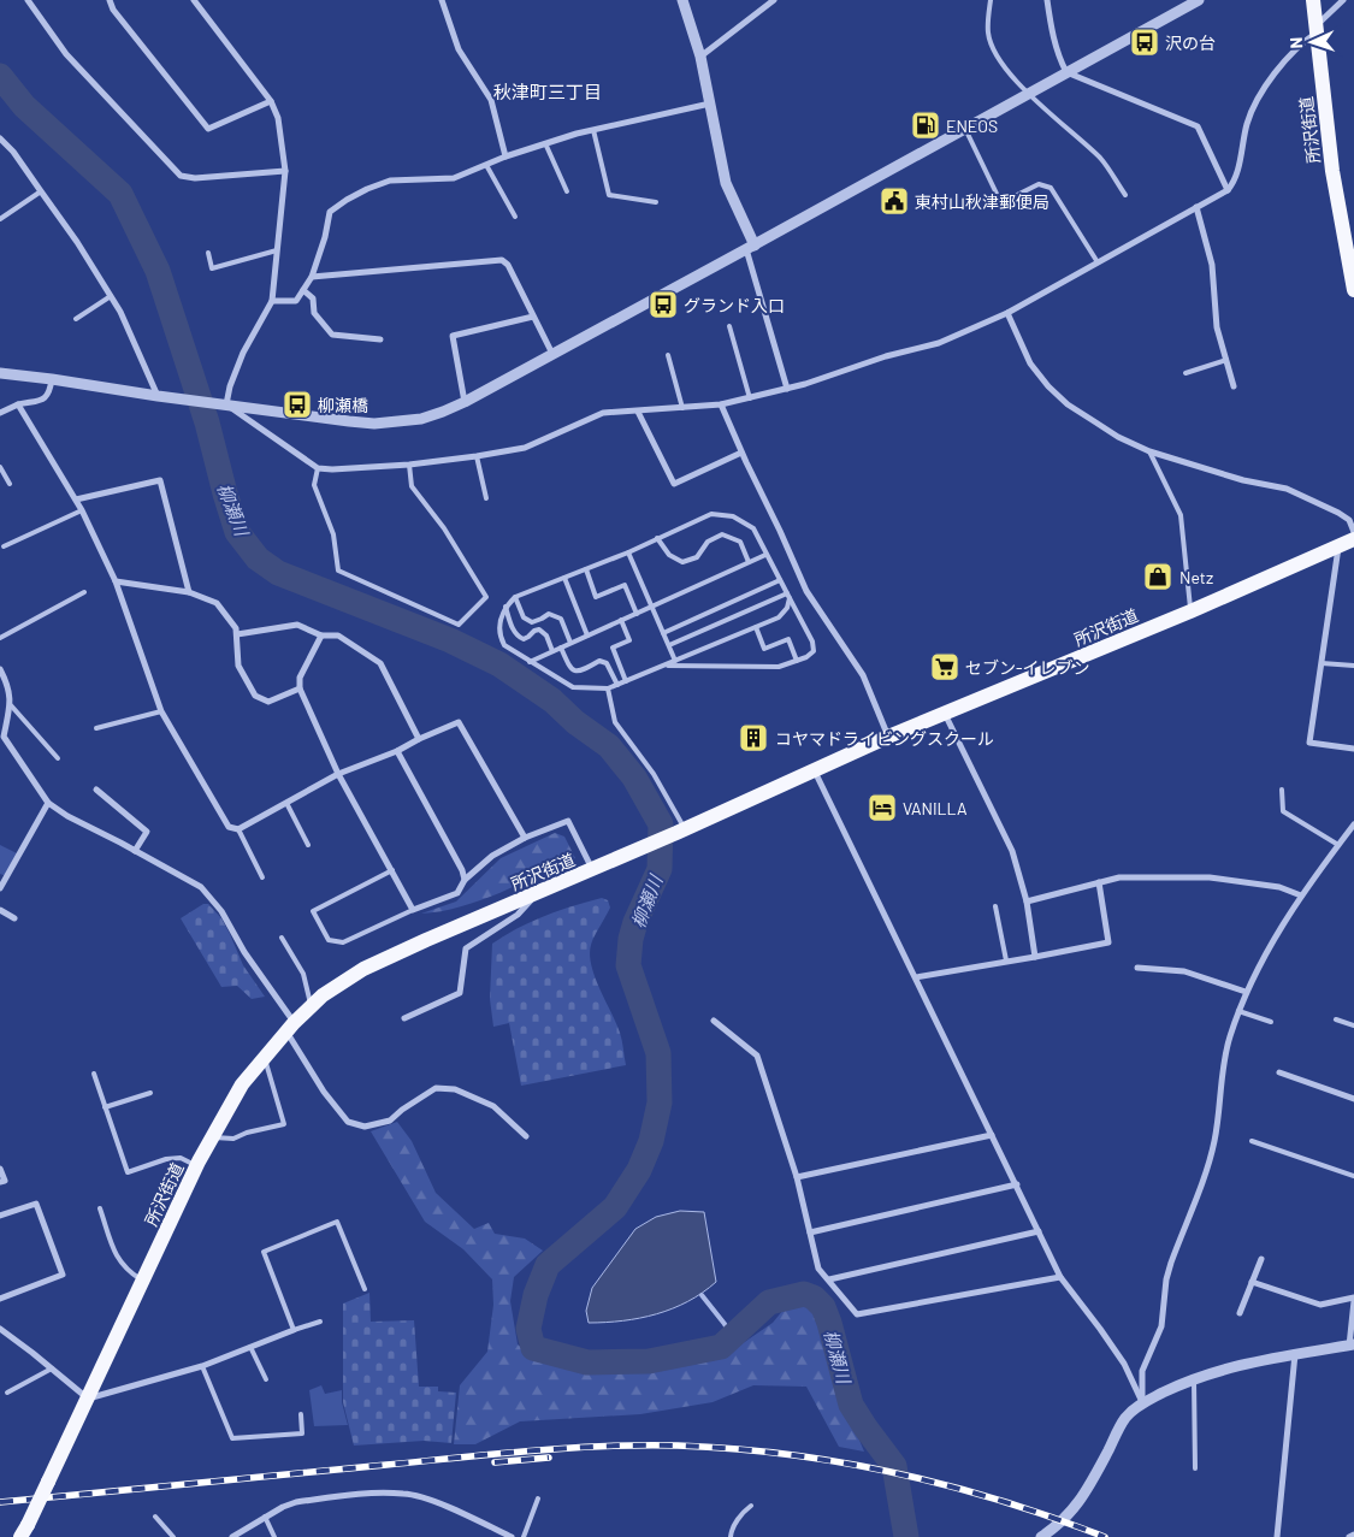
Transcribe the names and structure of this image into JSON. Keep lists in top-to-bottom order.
{
  "streets": {
    "main road": ["所沢街道"]
  },
  "districts": ["秋津町三丁目"],
  "water": ["柳瀬川"],
  "places": {
    "bus stop": ["沢の台", "グランド入口", "柳瀬橋"],
    "fuel station": ["ENEOS"],
    "public building": ["東村山秋津郵便局"],
    "shop": ["Netz"],
    "supermarket": ["セブン-イレブン"],
    "building": ["コヤマドライビングスクール"],
    "hotel": ["VANILLA"]
  },
  "north": "left"
}
